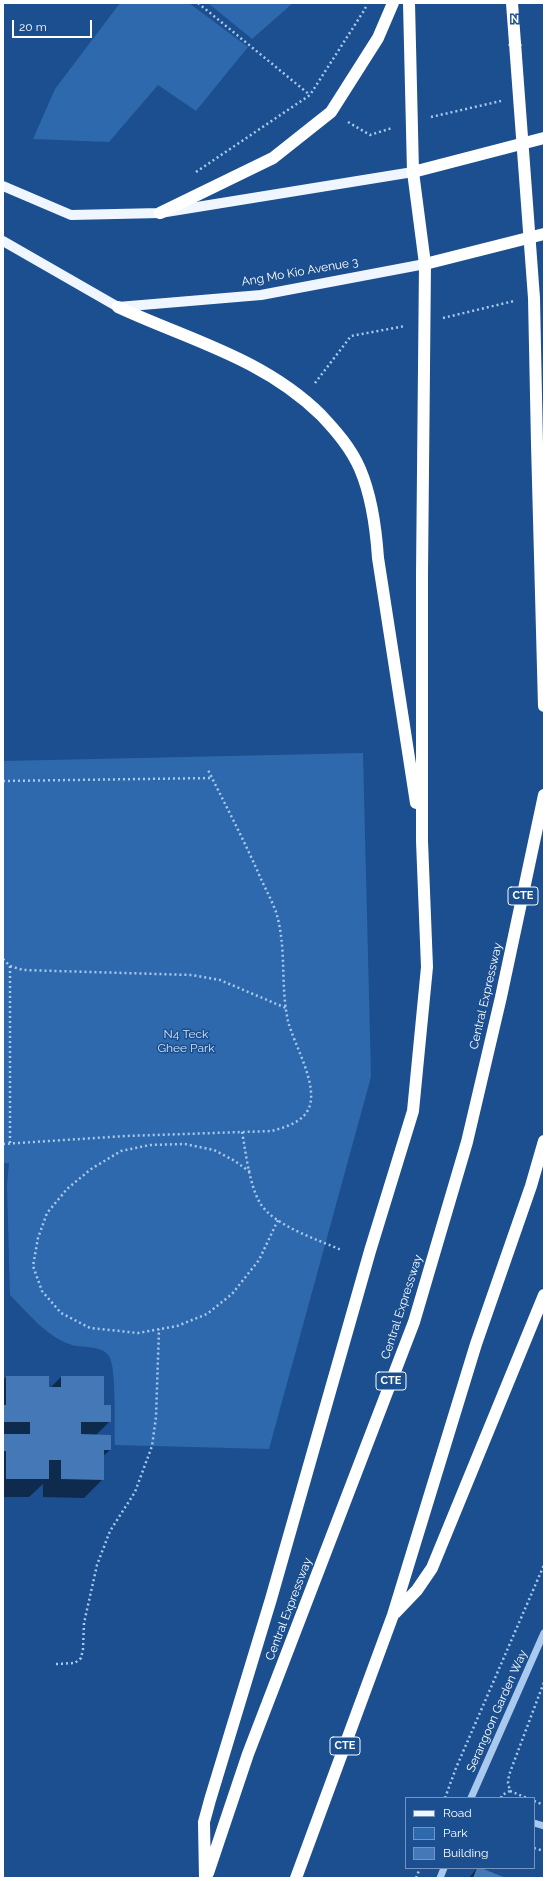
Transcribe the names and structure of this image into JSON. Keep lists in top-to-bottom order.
{
  "streets": {
    "highway": ["Ang Mo Kio Avenue 3", "CTE", "Central Expressway"],
    "street": ["Serangoon Garden Way"]
  },
  "parks": ["N4 Teck Ghee Park"],
  "legend": ["Road", "Park", "Building"],
  "scale_bar": "20 m",
  "north": "top"
}
